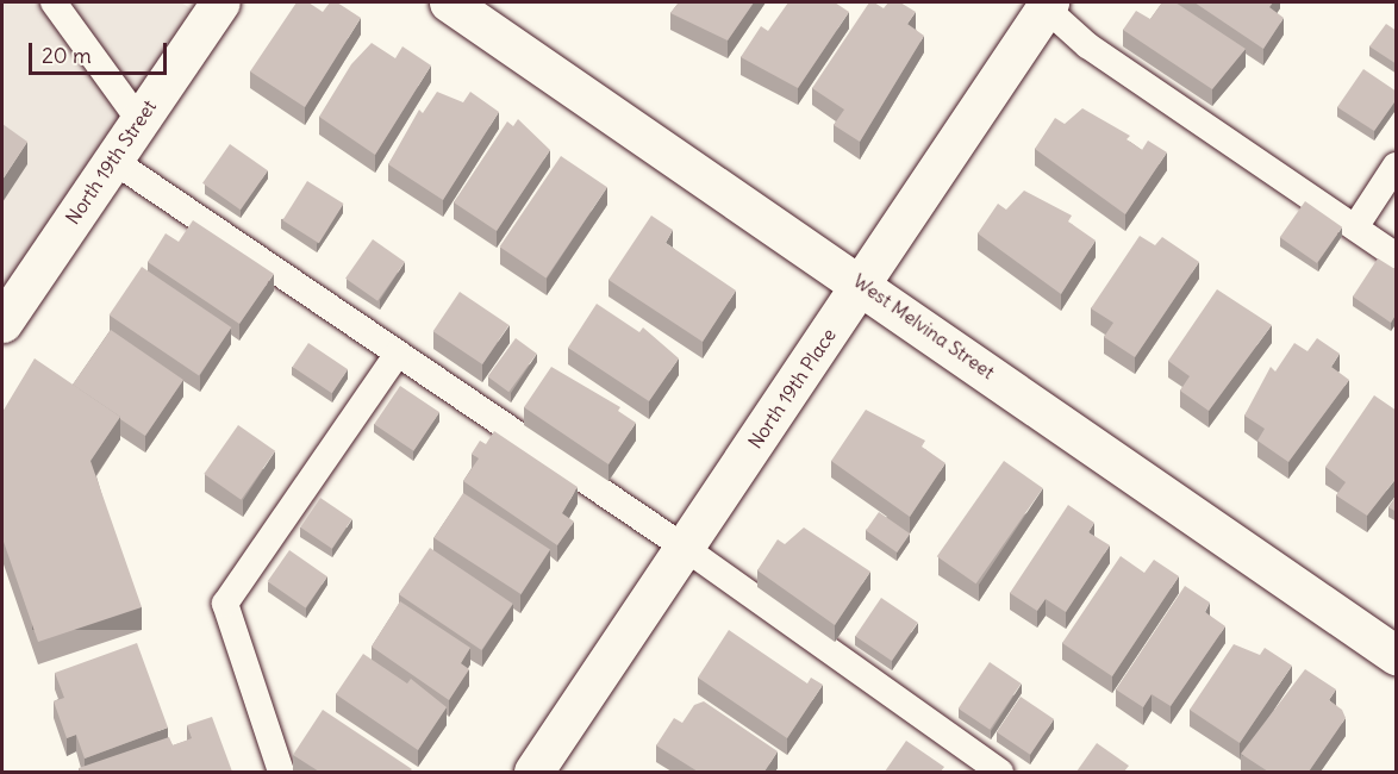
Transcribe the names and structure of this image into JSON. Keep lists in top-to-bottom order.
{
  "streets": {
    "street": ["North 19th Street", "West Melvina Street", "North 19th Place"]
  },
  "crossings": [
    ["West Melvina Street", "North 19th Place"]
  ],
  "scale_bar": "20 m"
}
